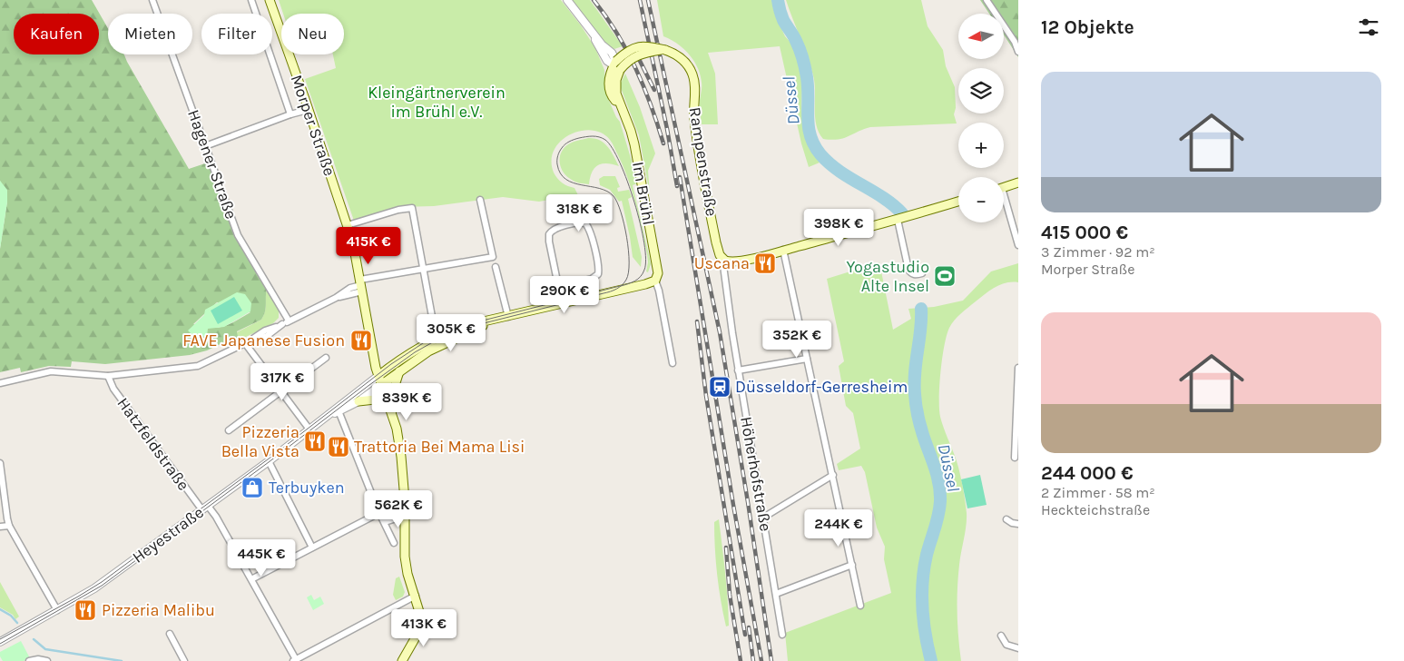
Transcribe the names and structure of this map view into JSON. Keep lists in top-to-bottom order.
{
  "streets": {
    "main road": [
      "Morper Straße",
      "Rampenstraße",
      "Im Brühl",
      "Heyestraße"
    ],
    "street": ["Hagener Straße", "Hatzfeldstraße", "Höherhofstraße"]
  },
  "crossings": [
    ["Morper Straße", "Heyestraße"],
    ["Rampenstraße", "Im Brühl"],
    ["Rampenstraße", "Höherhofstraße"],
    ["Im Brühl", "Heyestraße"],
    ["Hatzfeldstraße", "Heyestraße"]
  ],
  "water": ["Düssel"],
  "parks": ["Kleingärtnerverein im Brühl e.V."],
  "places": {
    "restaurant": [
      "Uscana",
      "FAVE Japanese Fusion",
      "Pizzeria Bella Vista",
      "Trattoria Bei Mama Lisi",
      "Pizzeria Malibu"
    ],
    "sports": ["Yogastudio Alte Insel"],
    "station": ["Düsseldorf-Gerresheim"],
    "shop": ["Terbuyken"]
  },
  "north": "left",
  "page": {
    "heading": "12 Objekte",
    "map_buttons": ["+", "−"],
    "chip": [
      "Kaufen",
      "Mieten",
      "Filter",
      "Neu"
    ],
    "list": [
      {
        "name": "415 000 €",
        "note": "3 Zimmer · 92 m² · Morper Straße"
      },
      {
        "name": "244 000 €",
        "note": "2 Zimmer · 58 m² · Heckteichstraße"
      }
    ],
    "price": [
      "318K €",
      "398K €",
      "415K €",
      "290K €",
      "305K €",
      "352K €",
      "317K €",
      "839K €",
      "562K €",
      "244K €",
      "445K €",
      "413K €"
    ]
  }
}
